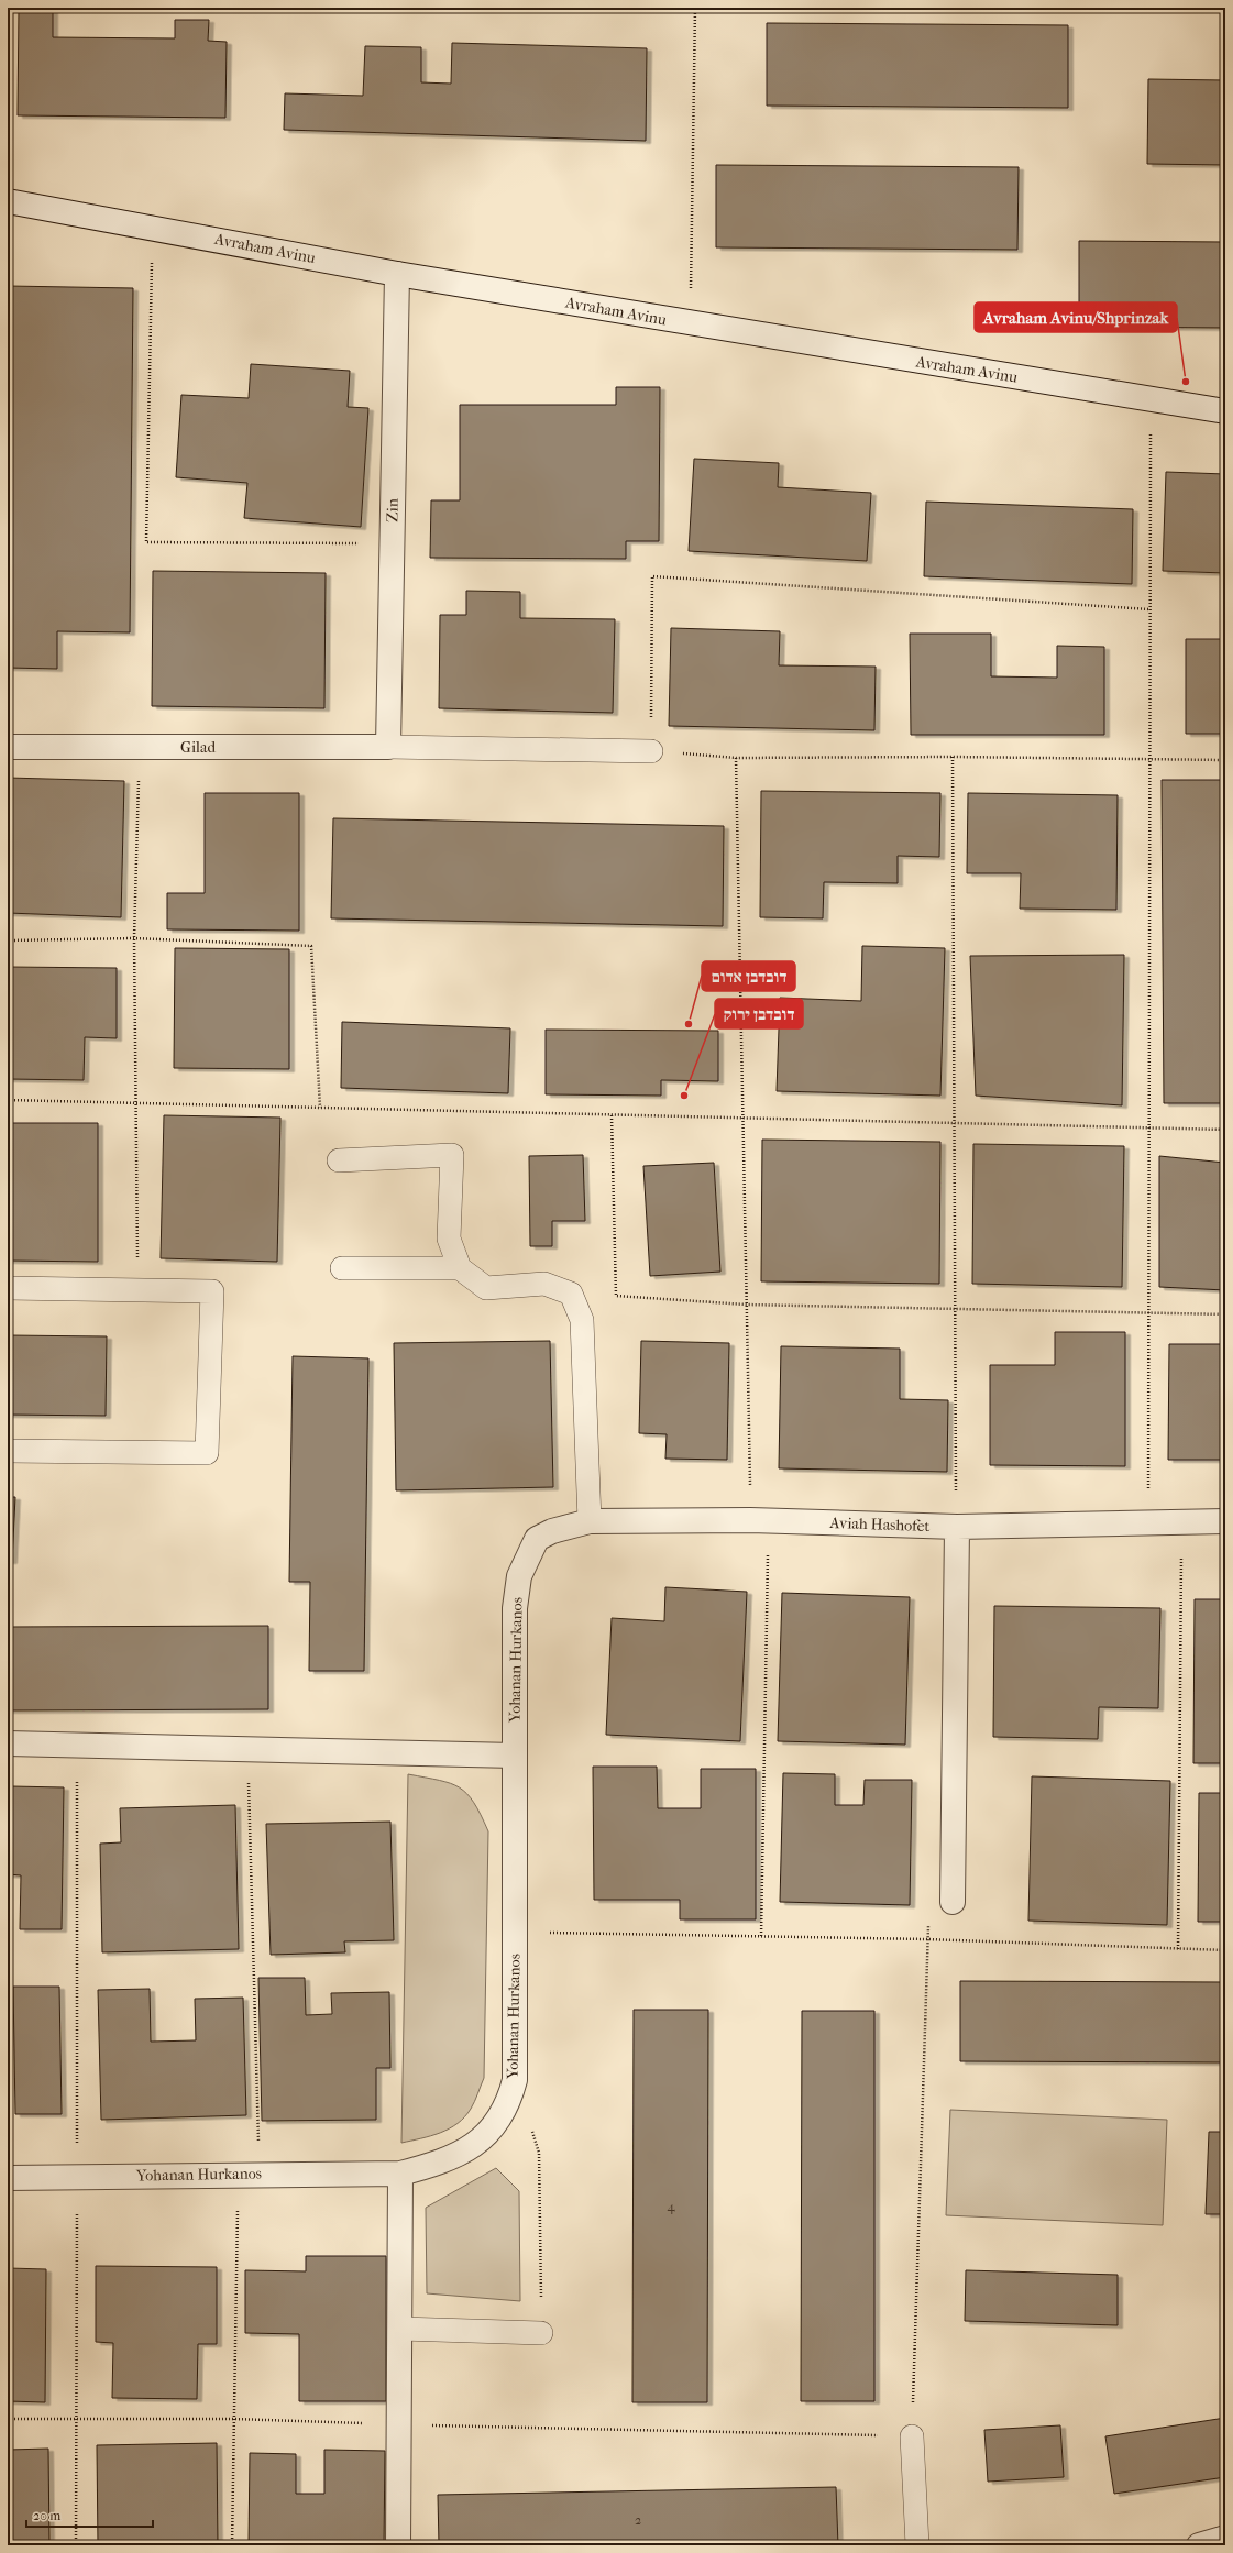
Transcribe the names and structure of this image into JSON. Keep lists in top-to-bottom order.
{
  "streets": {
    "street": [
      "Avraham Avinu",
      "Zin",
      "Gilad",
      "Aviah Hashofet",
      "Yohanan Hurkanos"
    ]
  },
  "crossings": [
    ["Avraham Avinu", "Zin"],
    ["Zin", "Gilad"],
    ["Aviah Hashofet", "Yohanan Hurkanos"]
  ],
  "places": ["Avraham Avinu/Shprinzak", "דובדבן אדום", "דובדבן ירוק"],
  "house_numbers": ["4", "2"],
  "scale_bar": "20 m"
}
